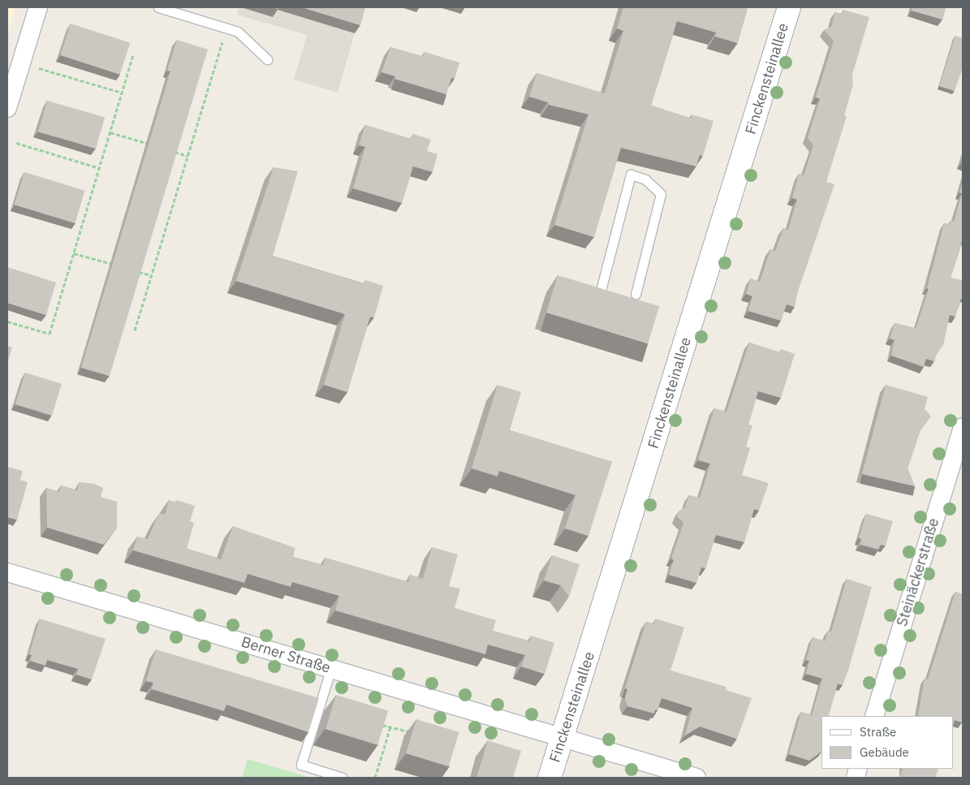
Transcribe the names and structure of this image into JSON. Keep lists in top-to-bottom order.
{
  "streets": {
    "street": ["Finckensteinallee", "Steinäckerstraße", "Berner Straße"]
  },
  "crossings": [
    ["Finckensteinallee", "Berner Straße"]
  ],
  "legend": ["Straße", "Gebäude"]
}
